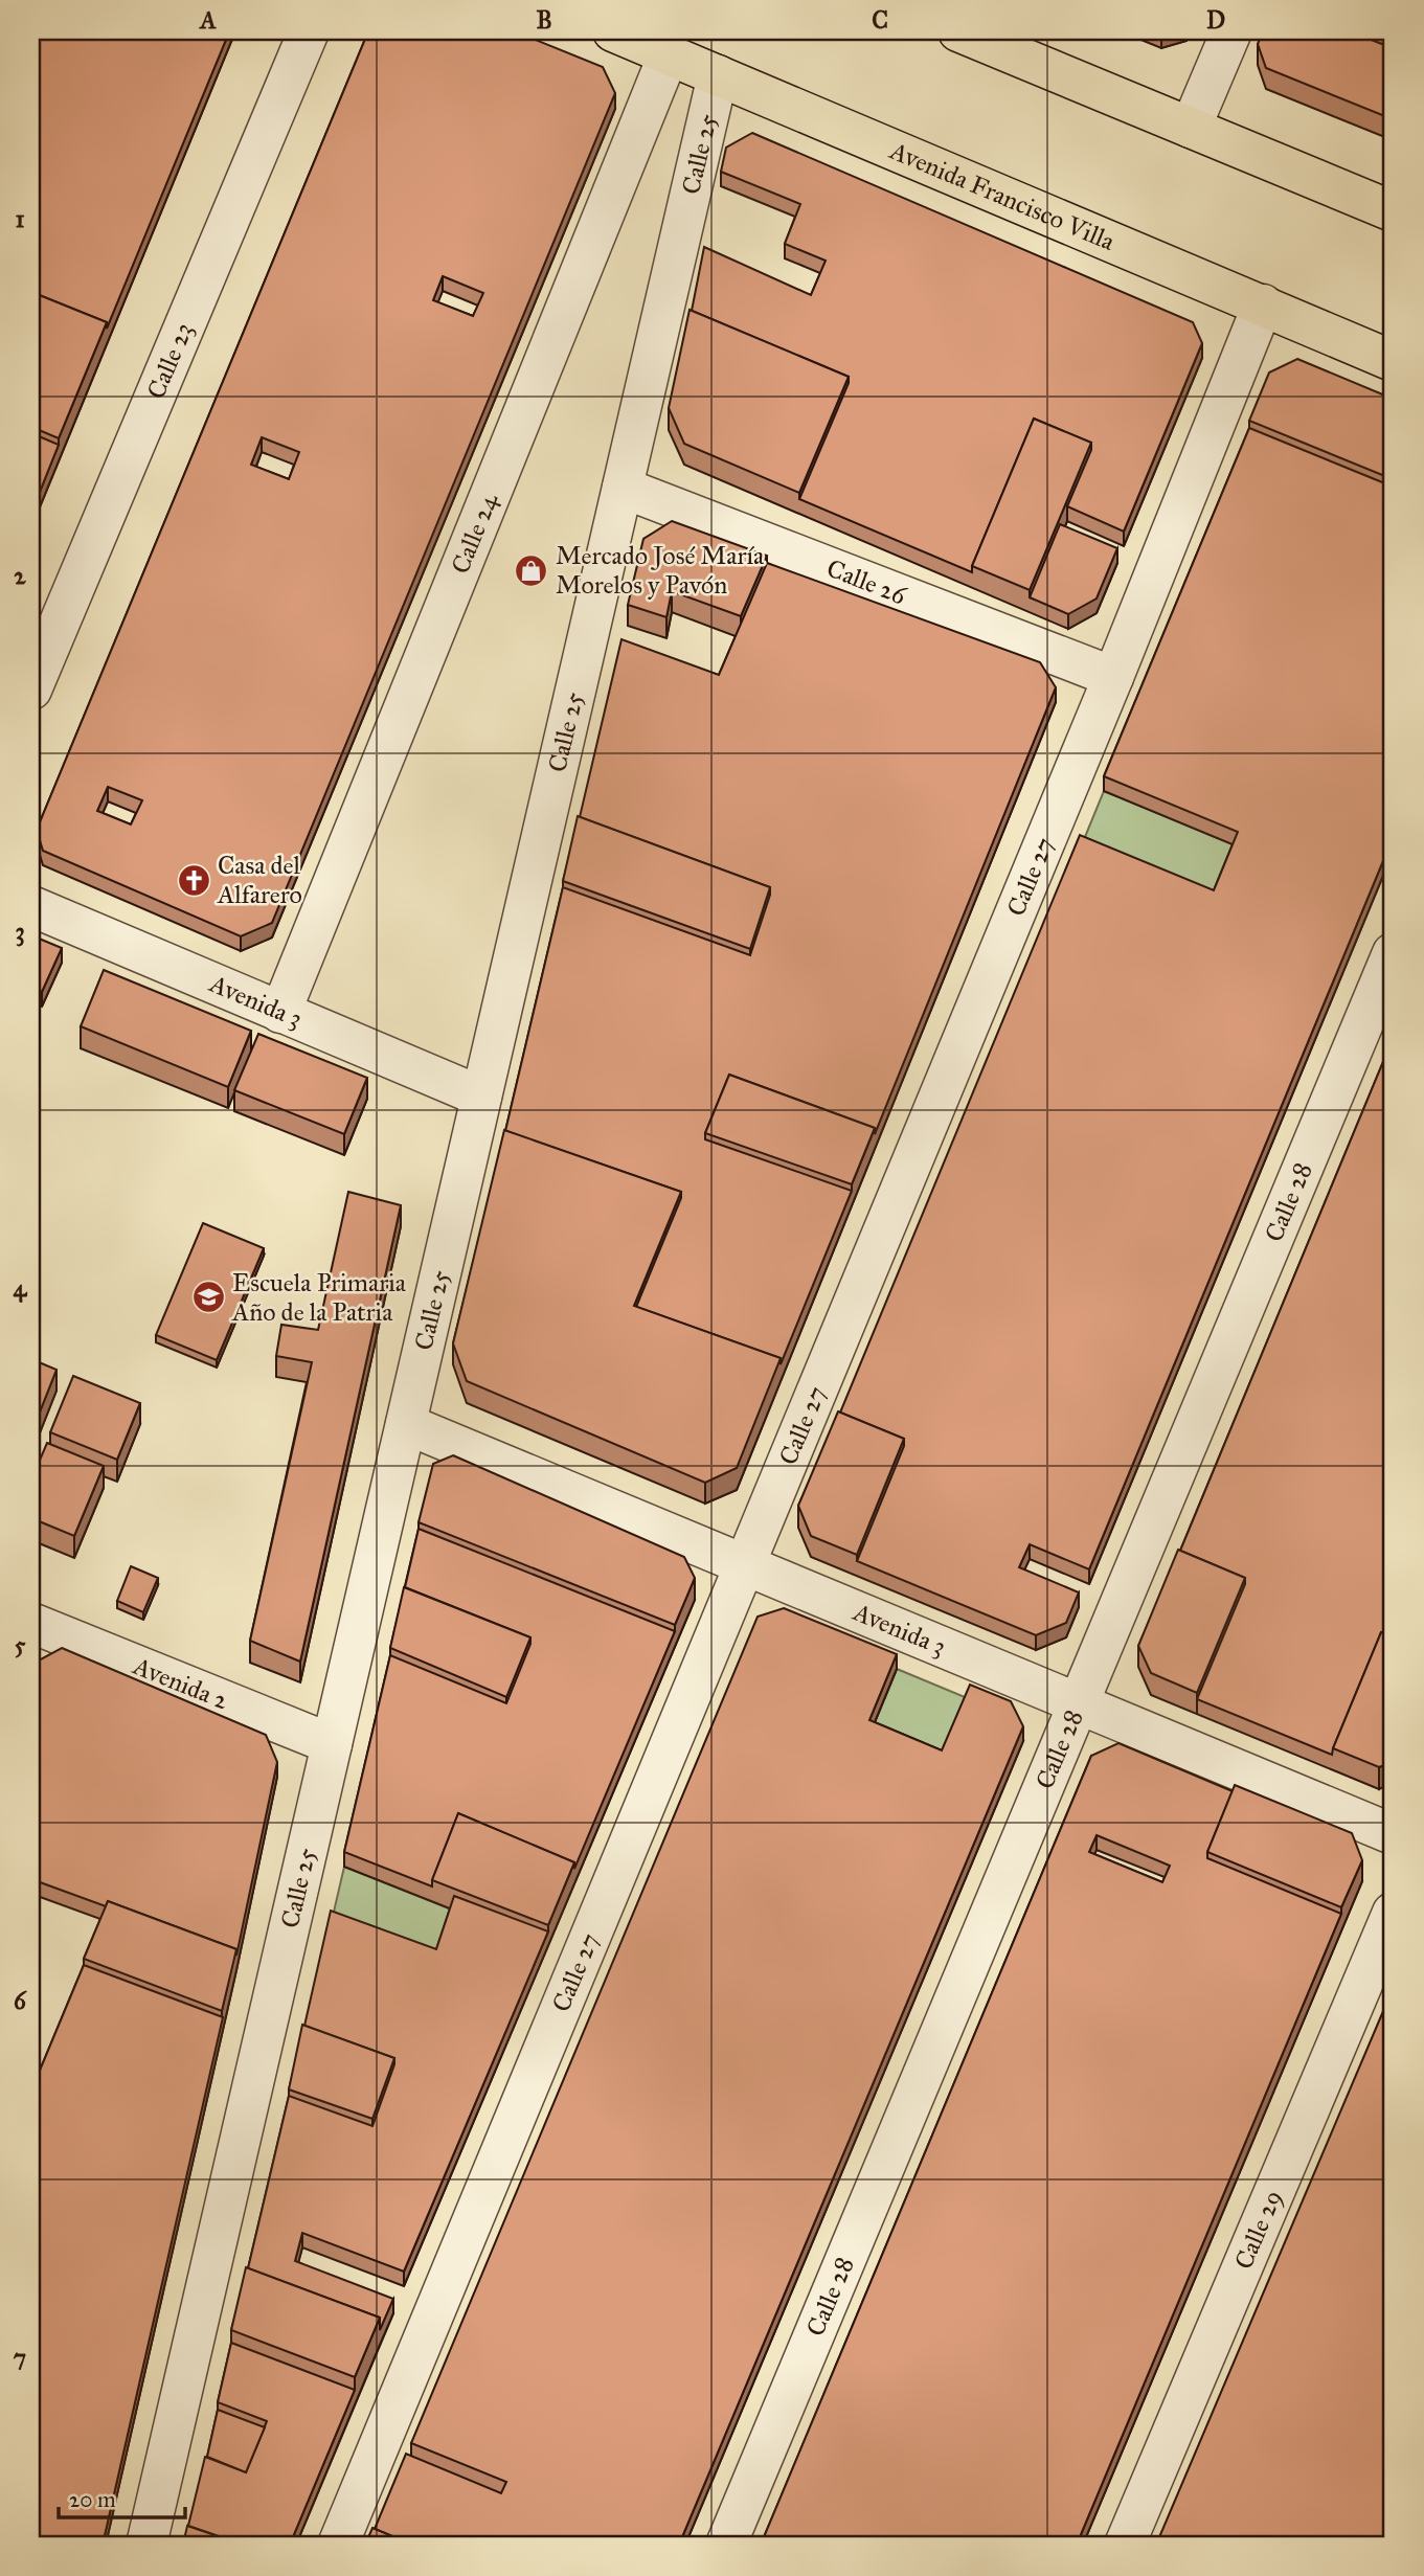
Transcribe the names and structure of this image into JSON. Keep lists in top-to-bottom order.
{
  "streets": {
    "main road": ["Avenida Francisco Villa"],
    "street": [
      "Calle 25",
      "Calle 23",
      "Calle 24",
      "Calle 26",
      "Calle 27",
      "Avenida 3",
      "Calle 28",
      "Avenida 2",
      "Calle 29"
    ]
  },
  "crossings": [
    ["Calle 25", "Avenida Francisco Villa"],
    ["Calle 25", "Calle 26"],
    ["Calle 25", "Avenida 3"],
    ["Calle 25", "Avenida 2"],
    ["Avenida Francisco Villa", "Calle 24"],
    ["Avenida Francisco Villa", "Calle 27"],
    ["Calle 24", "Avenida 3"],
    ["Calle 26", "Calle 27"],
    ["Calle 27", "Avenida 3"],
    ["Avenida 3", "Calle 28"]
  ],
  "places": {
    "shop": ["Mercado José María Morelos y Pavón"],
    "church": ["Casa del Alfarero"],
    "school or university": ["Escuela Primaria Año de la Patria"]
  },
  "scale_bar": "20 m",
  "grid": {
    "columns": [
      "A",
      "B",
      "C",
      "D"
    ],
    "rows": [
      "1",
      "2",
      "3",
      "4",
      "5",
      "6",
      "7"
    ]
  }
}
